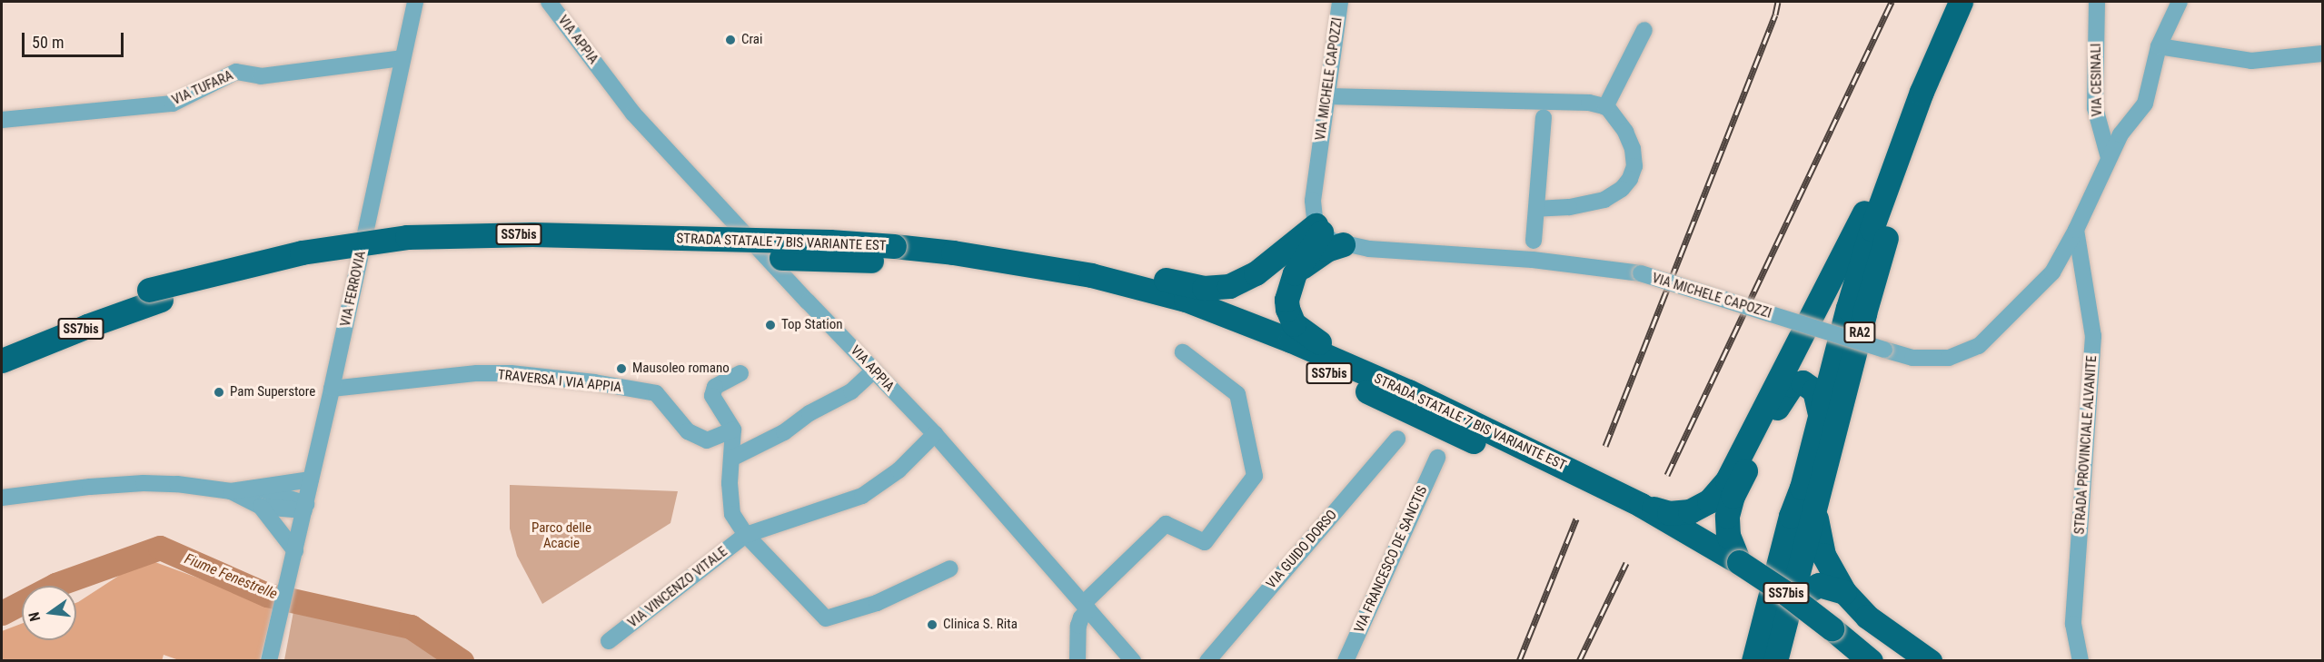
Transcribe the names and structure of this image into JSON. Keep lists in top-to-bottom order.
{
  "streets": {
    "highway": ["SS7bis", "STRADA STATALE 7 BIS VARIANTE EST", "RA2"],
    "street": [
      "VIA APPIA",
      "VIA MICHELE CAPOZZI",
      "VIA CESINALI",
      "VIA TUFARA",
      "VIA FERROVIA",
      "TRAVERSA I VIA APPIA",
      "STRADA PROVINCIALE ALVANITE",
      "VIA GUIDO DORSO",
      "VIA FRANCESCO DE SANCTIS",
      "VIA VINCENZO VITALE"
    ]
  },
  "crossings": [
    ["VIA APPIA", "VIA VINCENZO VITALE"],
    ["VIA MICHELE CAPOZZI", "VIA CESINALI"],
    ["VIA MICHELE CAPOZZI", "STRADA PROVINCIALE ALVANITE"],
    ["VIA TUFARA", "VIA FERROVIA"],
    ["VIA FERROVIA", "TRAVERSA I VIA APPIA"]
  ],
  "water": ["Fiume Fenestrelle"],
  "parks": ["Parco delle Acacie"],
  "places": [
    "Crai",
    "Top Station",
    "Mausoleo romano",
    "Pam Superstore",
    "Clinica S. Rita"
  ],
  "scale_bar": "50 m",
  "north": "left"
}
